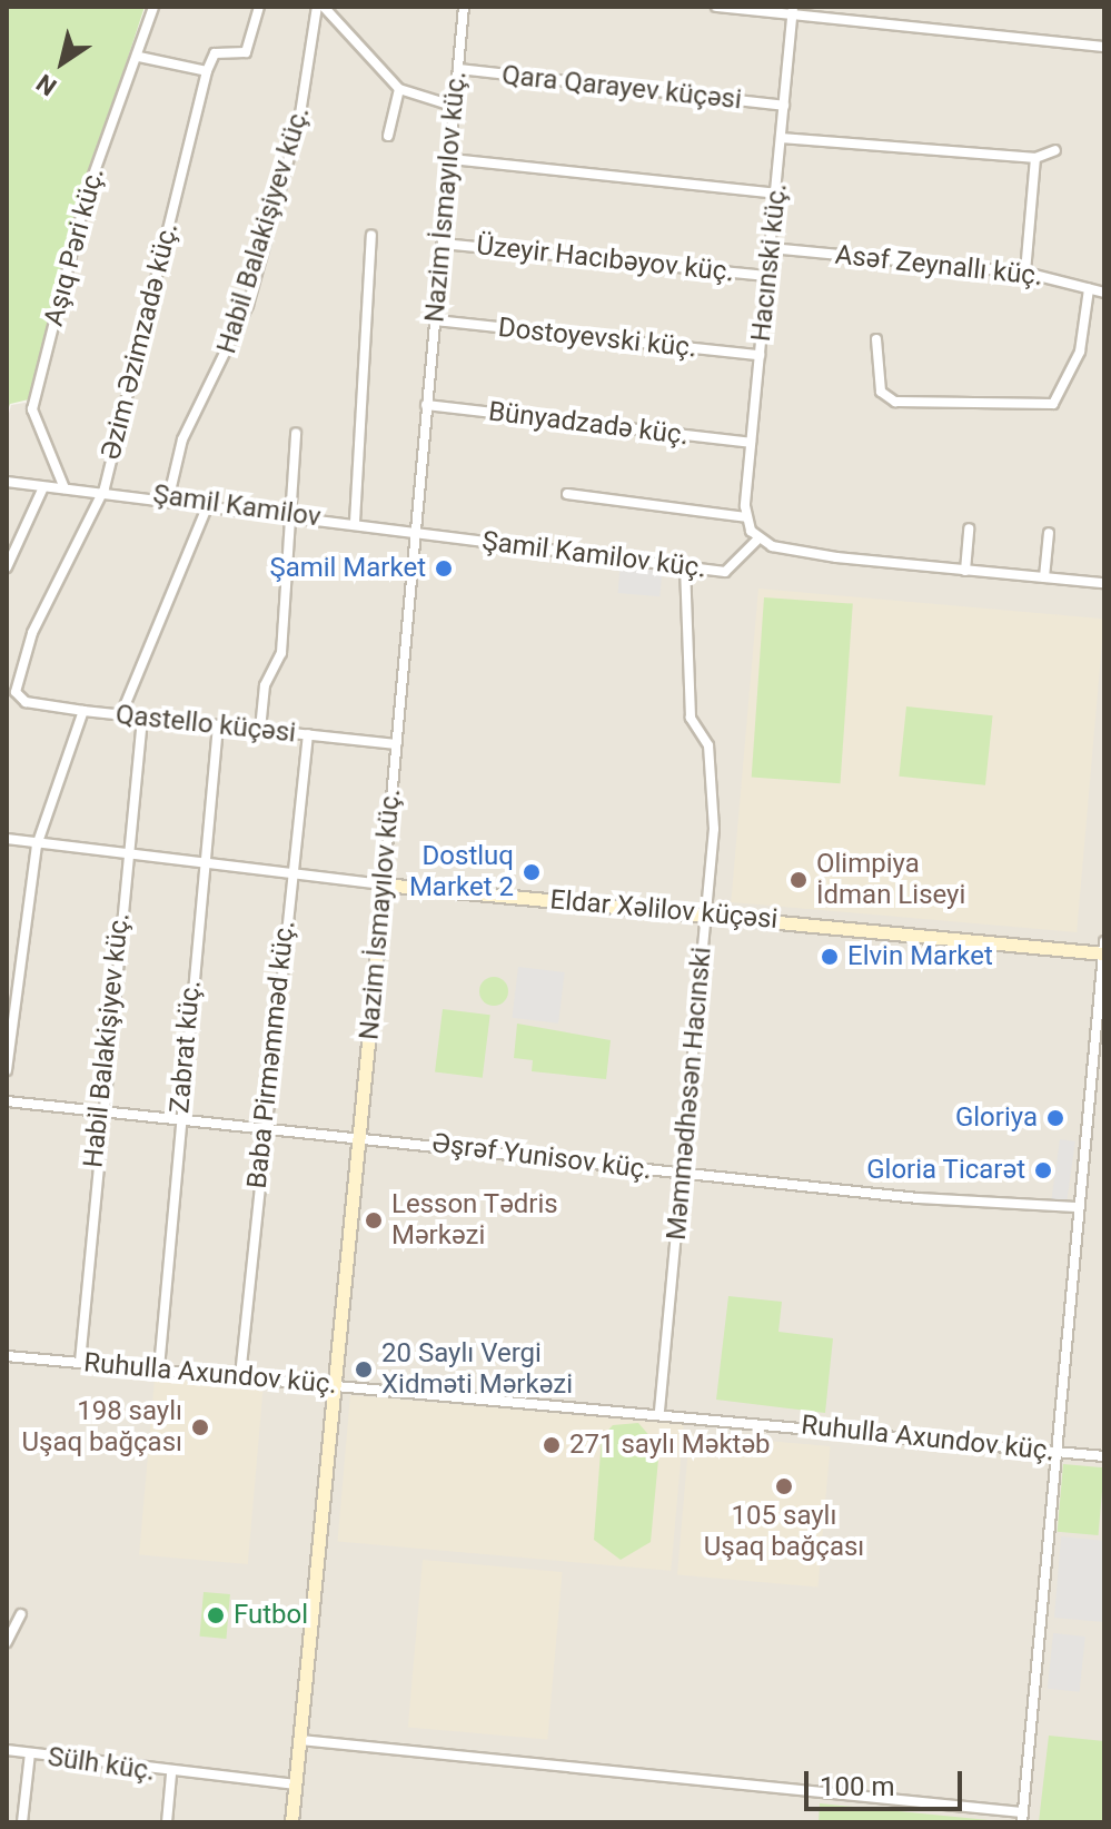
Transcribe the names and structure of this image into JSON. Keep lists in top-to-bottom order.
{
  "streets": {
    "street": [
      "Qara Qarayev küçəsi",
      "Nazim İsmayılov küç.",
      "Habil Balakişiyev küç.",
      "Aşıq Pəri küç.",
      "Üzeyir Hacıbəyov küç.",
      "Hacınski küç.",
      "Asəf Zeynallı küç.",
      "Dostoyevski küç.",
      "Əzim Əzimzadə küç.",
      "Bünyadzadə küç.",
      "Şamil Kamilov",
      "Şamil Kamilov küç.",
      "Qastello küçəsi",
      "Eldar Xəlilov küçəsi",
      "Zabrat küç.",
      "Baba Pirməmməd küç.",
      "Məmmədhəsən Hacınski",
      "Əşrəf Yunisov küç.",
      "Ruhulla Axundov küç.",
      "Sülh küç."
    ]
  },
  "crossings": [
    ["Qara Qarayev küçəsi", "Nazim İsmayılov küç."],
    ["Qara Qarayev küçəsi", "Hacınski küç."],
    ["Nazim İsmayılov küç.", "Üzeyir Hacıbəyov küç."],
    ["Nazim İsmayılov küç.", "Dostoyevski küç."],
    ["Nazim İsmayılov küç.", "Bünyadzadə küç."],
    ["Nazim İsmayılov küç.", "Şamil Kamilov"],
    ["Nazim İsmayılov küç.", "Şamil Kamilov küç."],
    ["Nazim İsmayılov küç.", "Qastello küçəsi"],
    ["Nazim İsmayılov küç.", "Eldar Xəlilov küçəsi"],
    ["Nazim İsmayılov küç.", "Əşrəf Yunisov küç."],
    ["Nazim İsmayılov küç.", "Ruhulla Axundov küç."],
    ["Nazim İsmayılov küç.", "Sülh küç."],
    ["Habil Balakişiyev küç.", "Şamil Kamilov"],
    ["Habil Balakişiyev küç.", "Qastello küçəsi"],
    ["Habil Balakişiyev küç.", "Əşrəf Yunisov küç."],
    ["Habil Balakişiyev küç.", "Ruhulla Axundov küç."],
    ["Aşıq Pəri küç.", "Şamil Kamilov"],
    ["Üzeyir Hacıbəyov küç.", "Hacınski küç."],
    ["Hacınski küç.", "Asəf Zeynallı küç."],
    ["Hacınski küç.", "Dostoyevski küç."],
    ["Hacınski küç.", "Bünyadzadə küç."],
    ["Əzim Əzimzadə küç.", "Şamil Kamilov"],
    ["Əzim Əzimzadə küç.", "Qastello küçəsi"],
    ["Şamil Kamilov", "Şamil Kamilov küç."],
    ["Şamil Kamilov küç.", "Məmmədhəsən Hacınski"],
    ["Qastello küçəsi", "Zabrat küç."],
    ["Qastello küçəsi", "Baba Pirməmməd küç."],
    ["Eldar Xəlilov küçəsi", "Məmmədhəsən Hacınski"],
    ["Zabrat küç.", "Əşrəf Yunisov küç."],
    ["Zabrat küç.", "Ruhulla Axundov küç."],
    ["Baba Pirməmməd küç.", "Əşrəf Yunisov küç."],
    ["Baba Pirməmməd küç.", "Ruhulla Axundov küç."],
    ["Məmmədhəsən Hacınski", "Əşrəf Yunisov küç."],
    ["Məmmədhəsən Hacınski", "Ruhulla Axundov küç."]
  ],
  "places": [
    "Şamil Market",
    "Dostluq Market 2",
    "Olimpiya İdman Liseyi",
    "Elvin Market",
    "Gloriya",
    "Gloria Ticarət",
    "Lesson Tədris Mərkəzi",
    "20 Saylı Vergi Xidməti Mərkəzi",
    "198 saylı Uşaq bağçası",
    "271 saylı Məktəb",
    "105 saylı Uşaq bağçası",
    "Futbol"
  ],
  "scale_bar": "100 m",
  "north": "bottom left"
}
